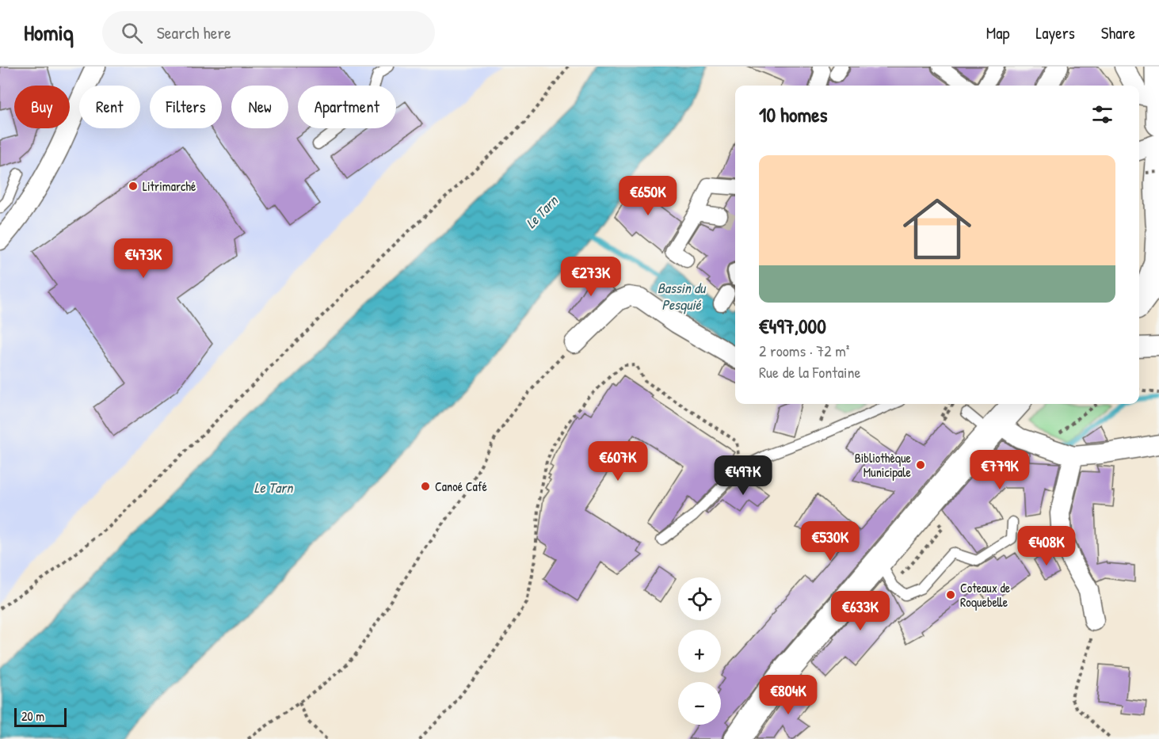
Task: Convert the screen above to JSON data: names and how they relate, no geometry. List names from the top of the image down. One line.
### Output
{"water":["Le Tarn","Bassin du Pesquié"],"places":["Litrimarché","Bibliothèque Municipale","Canoé Café","Coteaux de Roquebelle"],"scale_bar":"20 m","page":{"header":"Homiq","search":"Search here","nav":["Map","Layers","Share"],"chip":["Buy","Rent","Filters","New","Apartment"],"heading":"10 homes","list":[{"name":"€497,000","note":"2 rooms · 72 m² · Rue de la Fontaine"}],"price":["€650K","€473K","€273K","€607K","€779K","€497K","€530K","€408K","€633K","€804K"],"map_buttons":["+","−"],"scale":"20 m"}}
